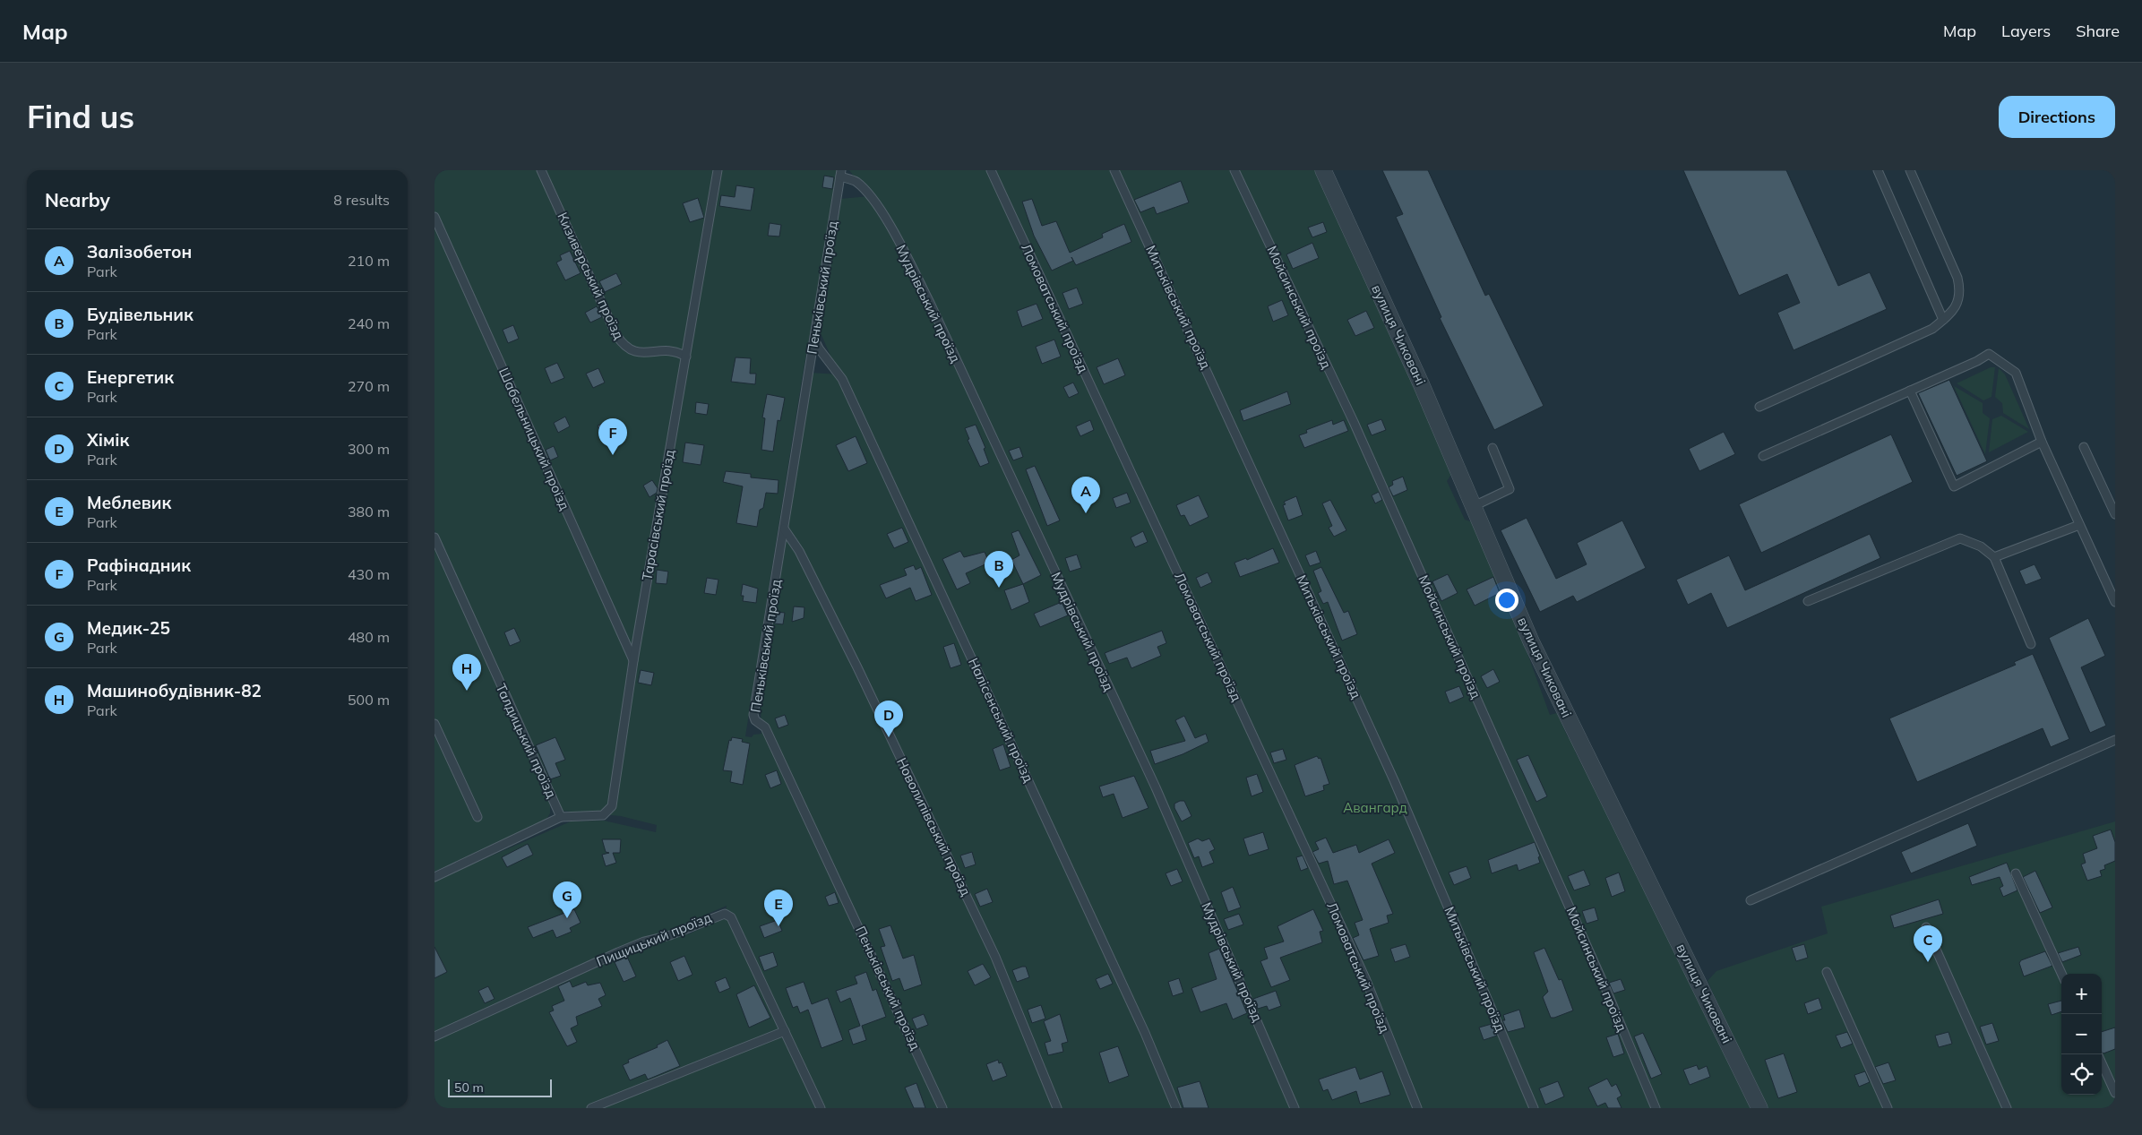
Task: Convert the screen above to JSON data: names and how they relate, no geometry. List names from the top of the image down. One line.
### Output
{"streets":{"street":["вулиця Чиковані"],"lane":["Кизиверський проїзд","Пеньківський проїзд","Мудрівський проїзд","Митьківський проїзд","Мойсинський проїзд","Ломоватський проїзд","Шабельницький проїзд","Тарасівський проїзд","Налісенський проїзд","Талдицький проїзд","Новолипівський проїзд","Пищицький проїзд"]},"crossings":[["Кизиверський проїзд","Тарасівський проїзд"],["Пеньківський проїзд","Мудрівський проїзд"],["Пеньківський проїзд","Налісенський проїзд"],["Пеньківський проїзд","Новолипівський проїзд"],["Шабельницький проїзд","Тарасівський проїзд"],["Тарасівський проїзд","Талдицький проїзд"]],"parks":["Авангард"],"scale_bar":"50 m","page":{"header":"Map","nav":["Map","Layers","Share"],"buttons":"Directions","title":"Find us","heading":["Nearby","8 results"],"list":[{"mark":"A","name":"Залізобетон","note":"Park","value":"210 m"},{"mark":"B","name":"Будівельник","note":"Park","value":"240 m"},{"mark":"C","name":"Енергетик","note":"Park","value":"270 m"},{"mark":"D","name":"Хімік","note":"Park","value":"300 m"},{"mark":"E","name":"Меблевик","note":"Park","value":"380 m"},{"mark":"F","name":"Рафінадник","note":"Park","value":"430 m"},{"mark":"G","name":"Медик-25","note":"Park","value":"480 m"},{"mark":"H","name":"Машинобудівник-82","note":"Park","value":"500 m"}],"pins":["F","A","B","H","D","G","E","C"],"map_buttons":["+","−"],"scale":"50 m"}}
